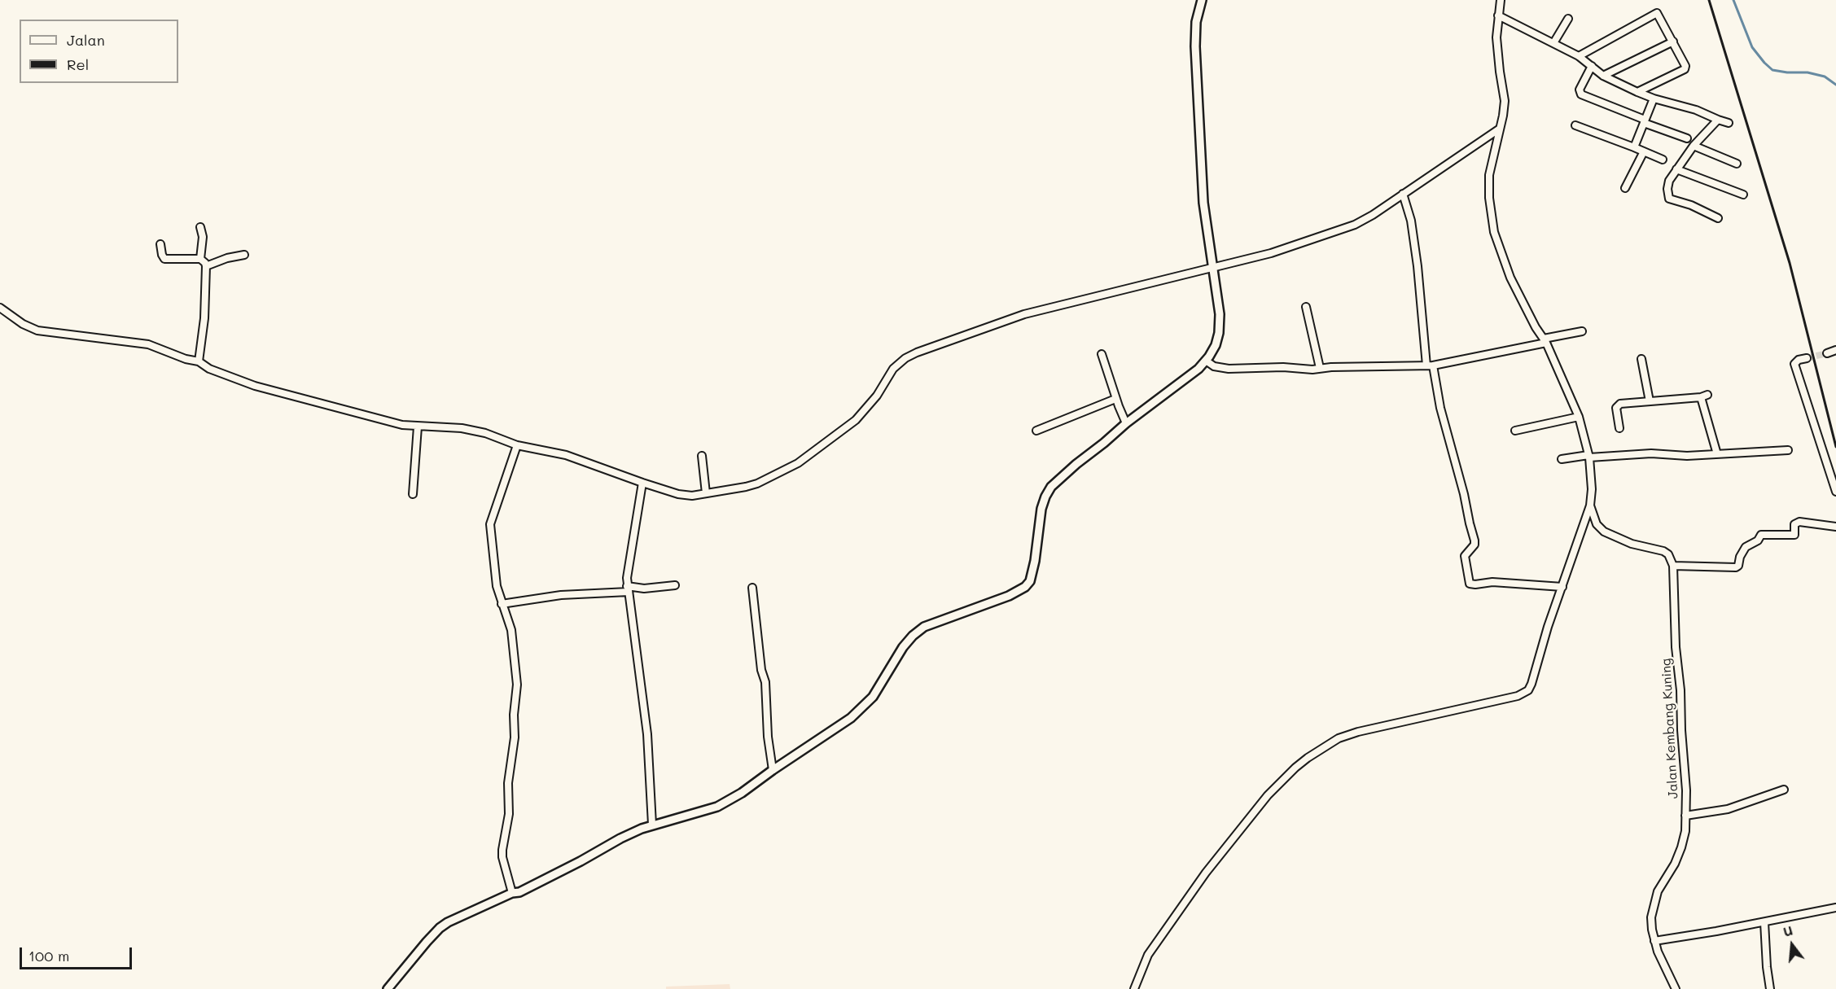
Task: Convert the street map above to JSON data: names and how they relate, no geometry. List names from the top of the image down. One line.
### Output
{"streets":{"street":["Jalan Kembang Kuning"]},"legend":["Jalan","Rel"],"scale_bar":"100 m","north":"top"}
